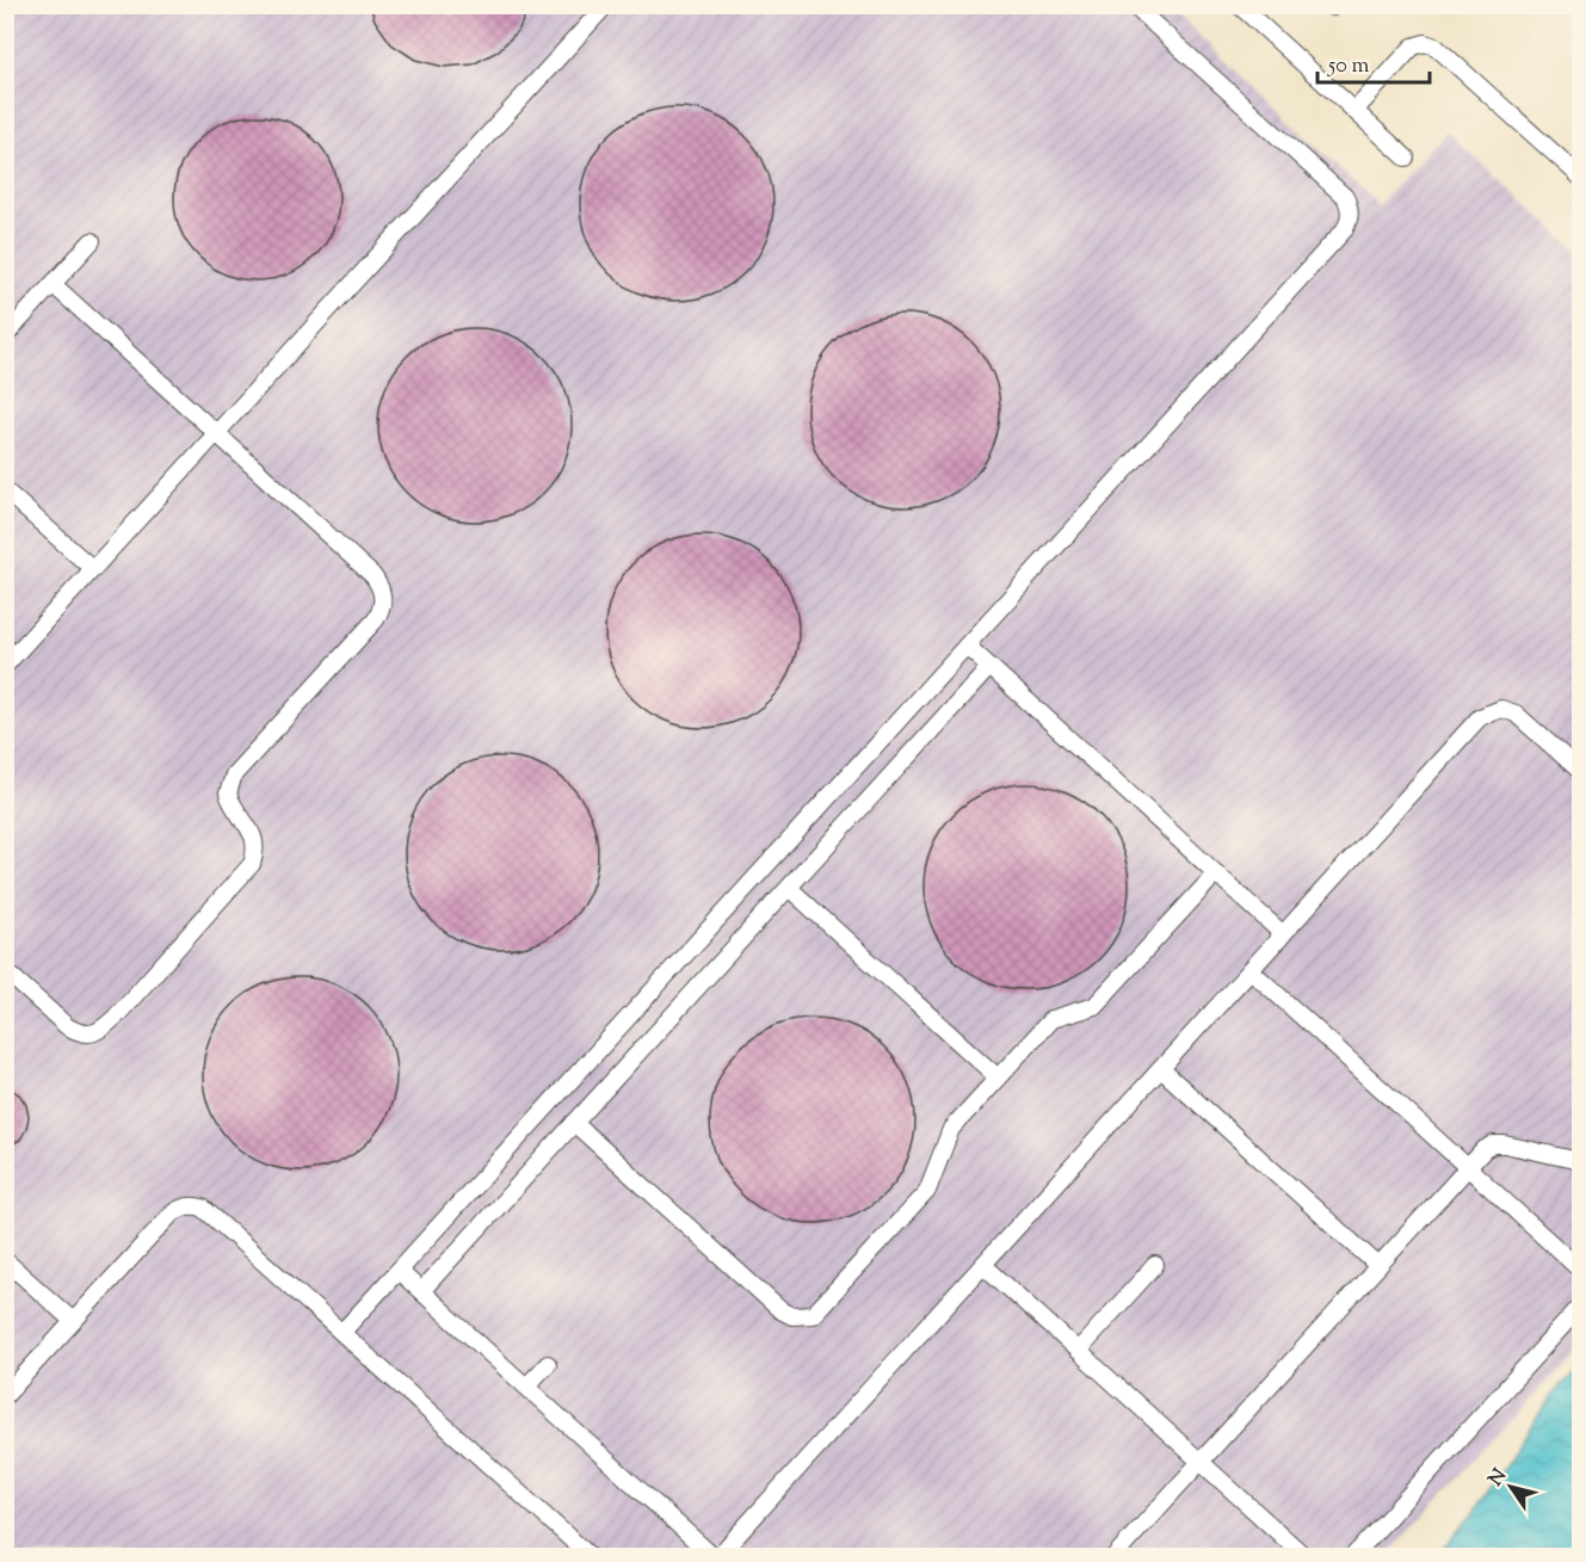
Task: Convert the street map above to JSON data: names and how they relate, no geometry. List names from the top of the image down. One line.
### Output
{"scale_bar":"50 m","north":"top left"}
